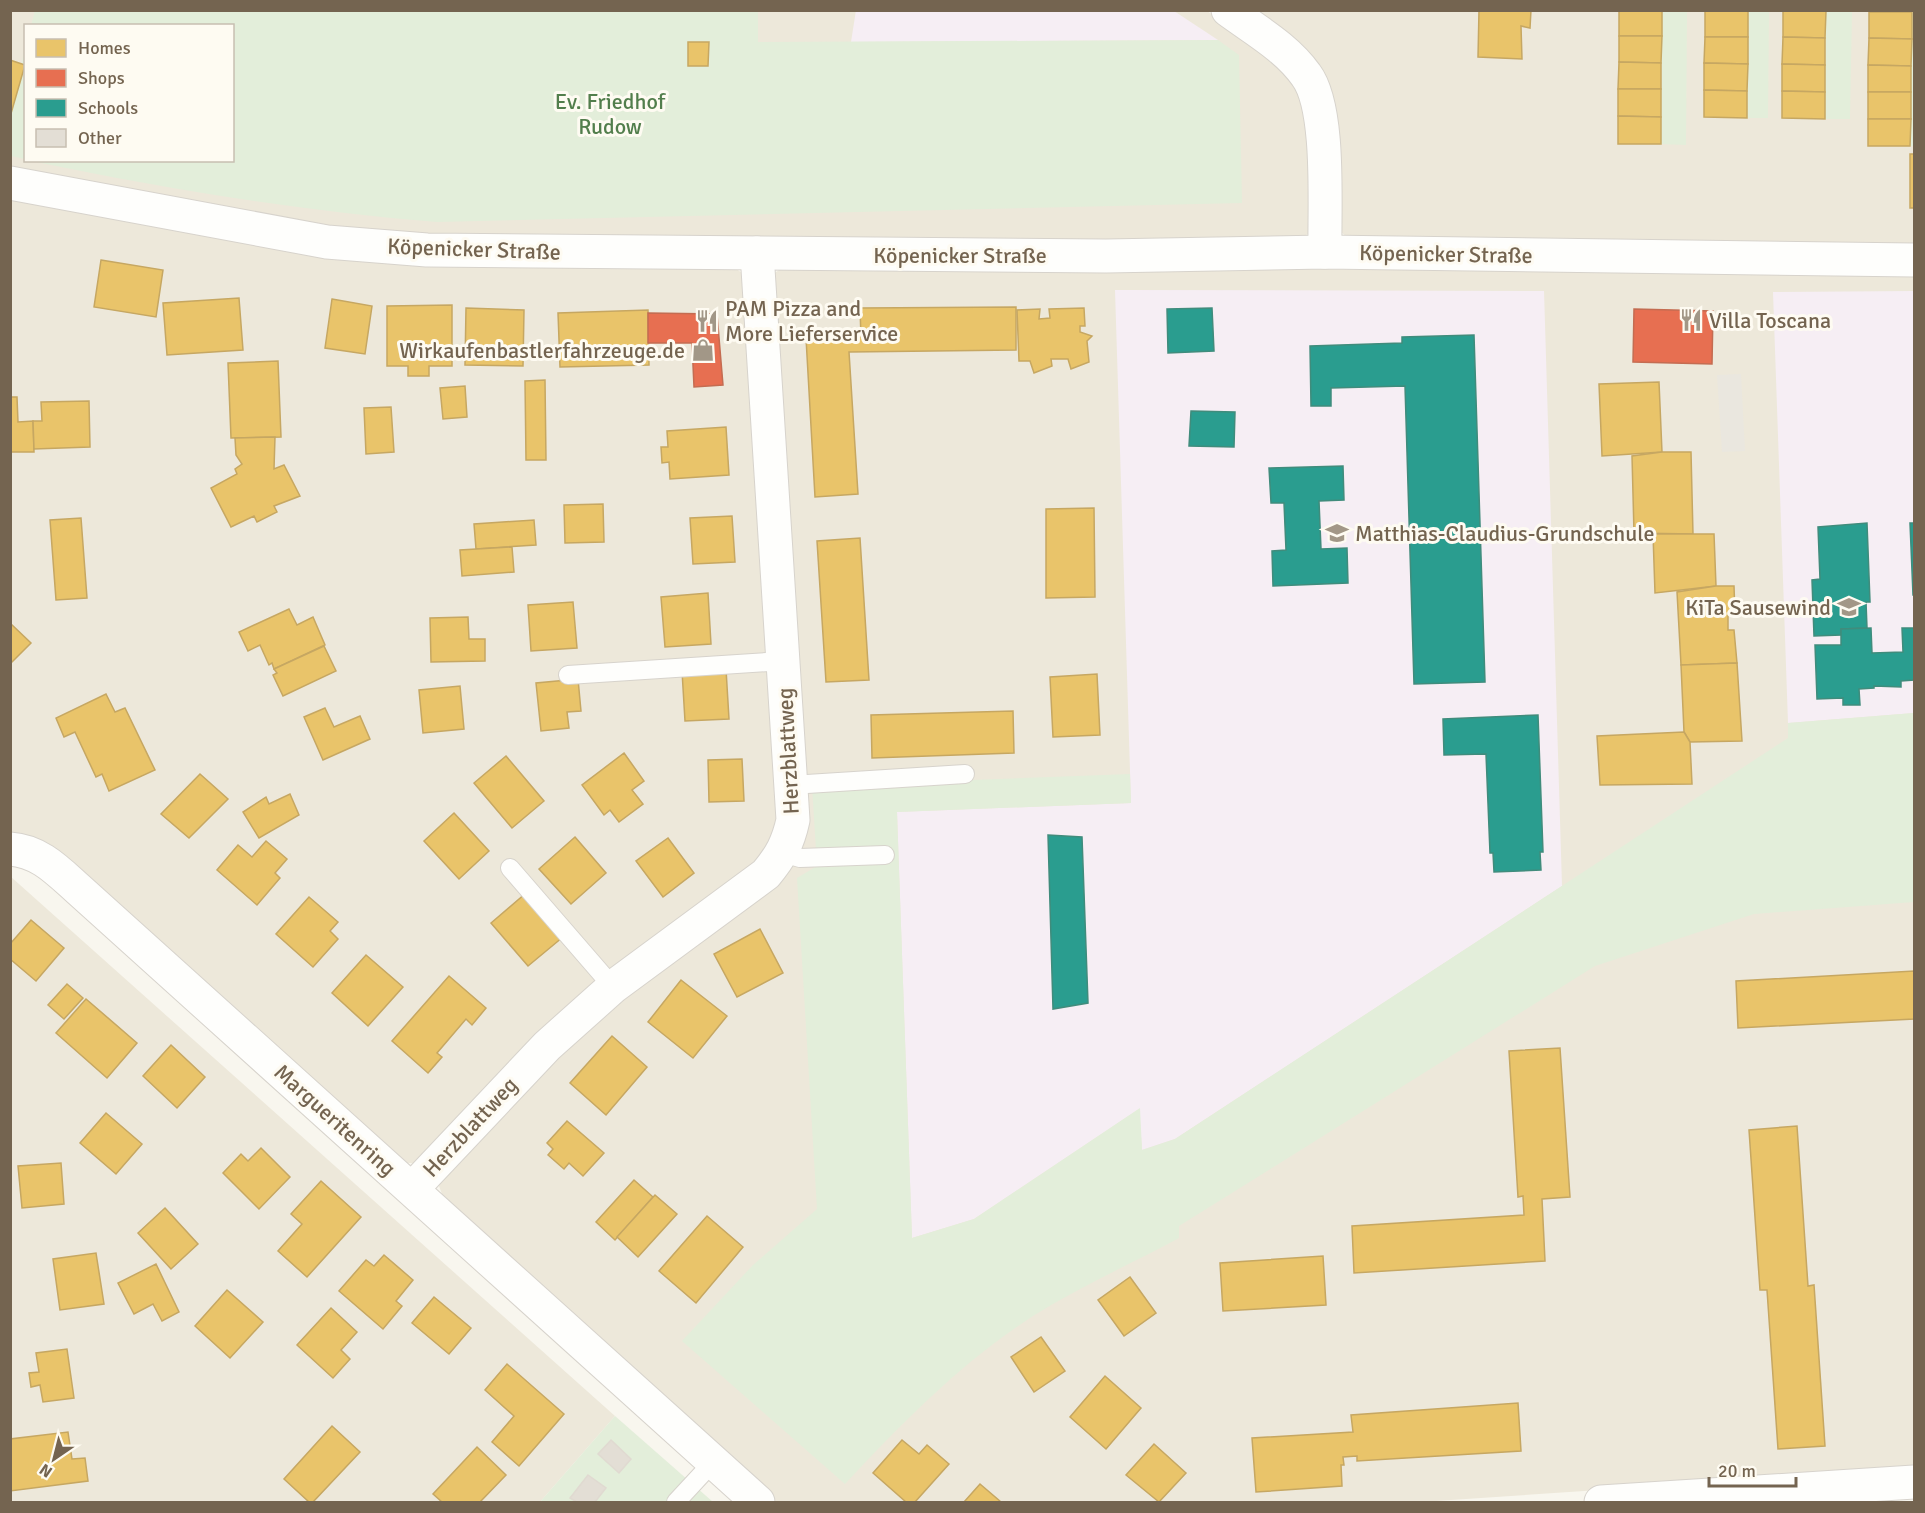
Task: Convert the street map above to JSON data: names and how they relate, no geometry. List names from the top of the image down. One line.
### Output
{"streets":{"street":["Köpenicker Straße","Herzblattweg","Margueritenring"]},"crossings":[["Köpenicker Straße","Herzblattweg"],["Herzblattweg","Margueritenring"]],"parks":["Ev. Friedhof Rudow"],"places":{"restaurant":["Villa Toscana","PAM Pizza and More Lieferservice"],"shop":["Wirkaufenbastlerfahrzeuge.de"],"school or university":["Matthias-Claudius-Grundschule","KiTa Sausewind"]},"legend":["Homes","Shops","Schools","Other"],"scale_bar":"20 m","north":"bottom left"}
